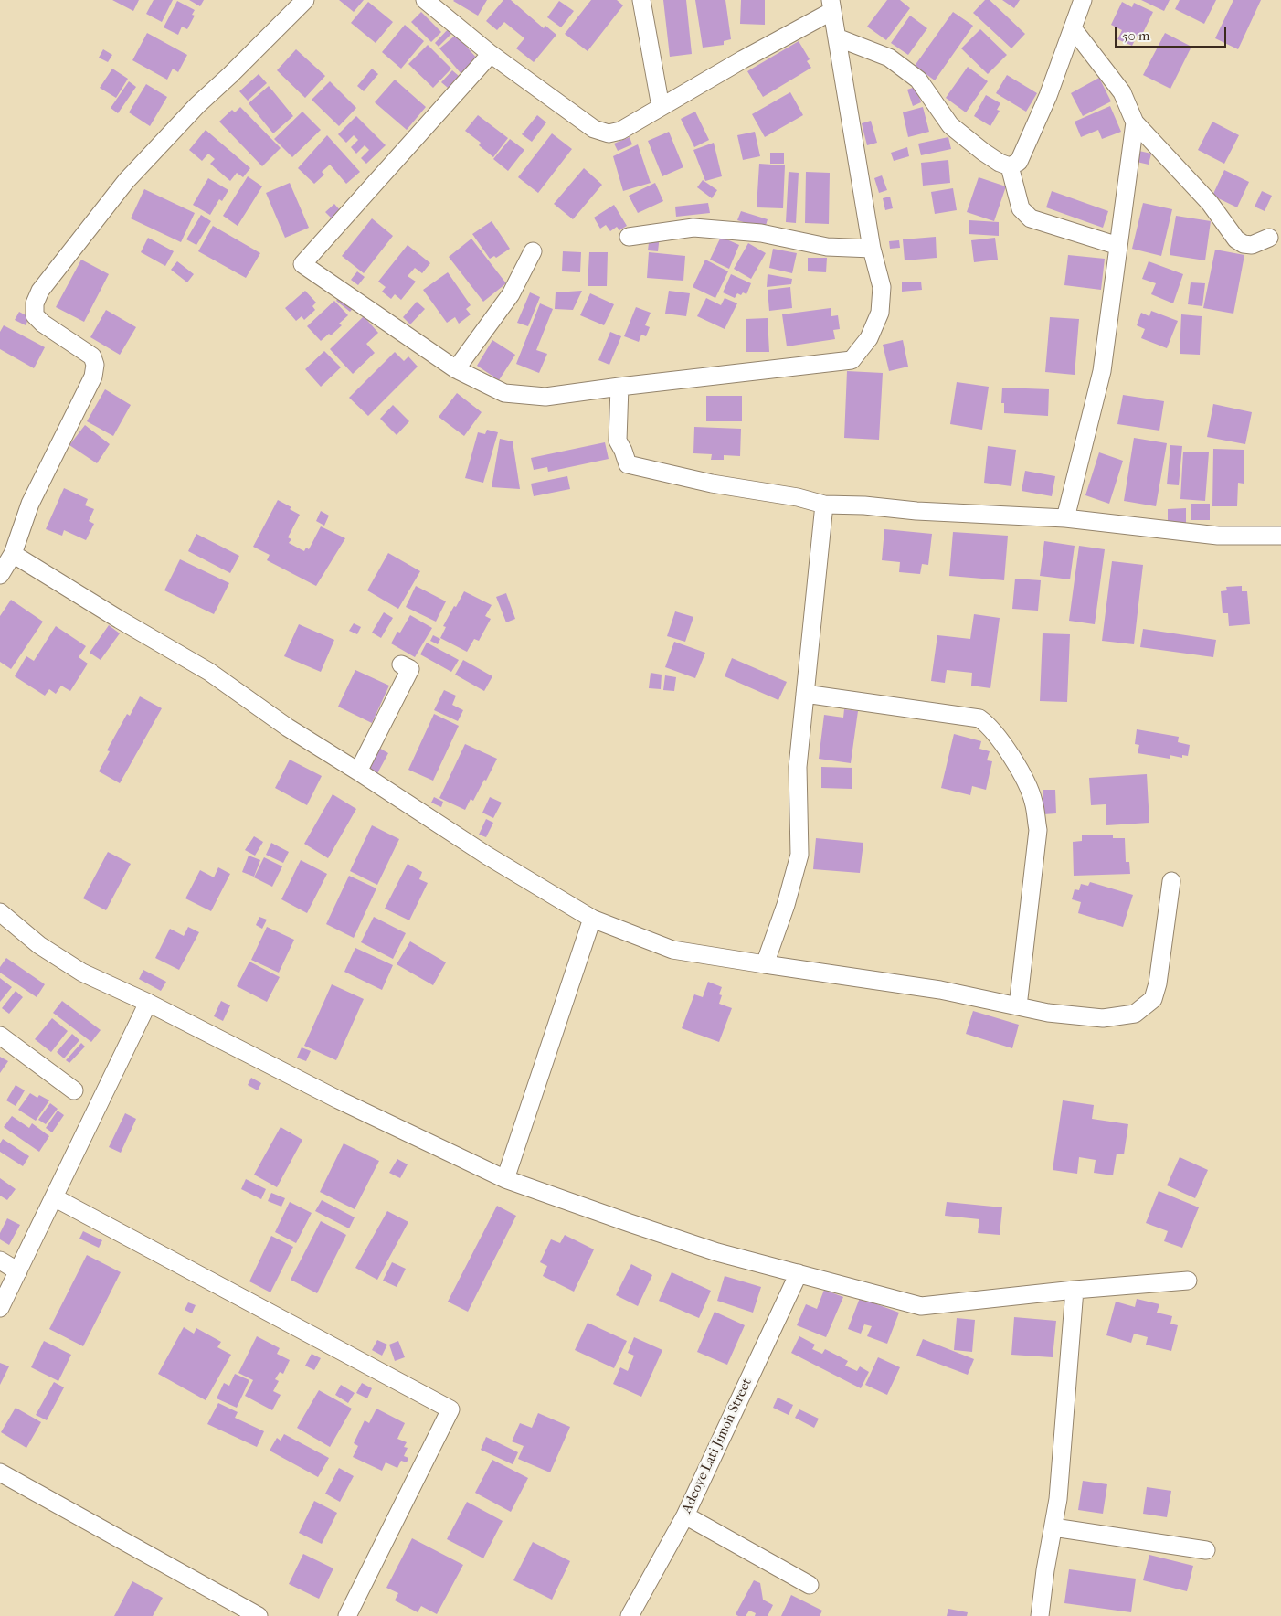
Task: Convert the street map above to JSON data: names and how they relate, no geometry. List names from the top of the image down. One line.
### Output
{"streets":{"street":["Adeoye Lati Jimoh Street"]},"scale_bar":"50 m"}
